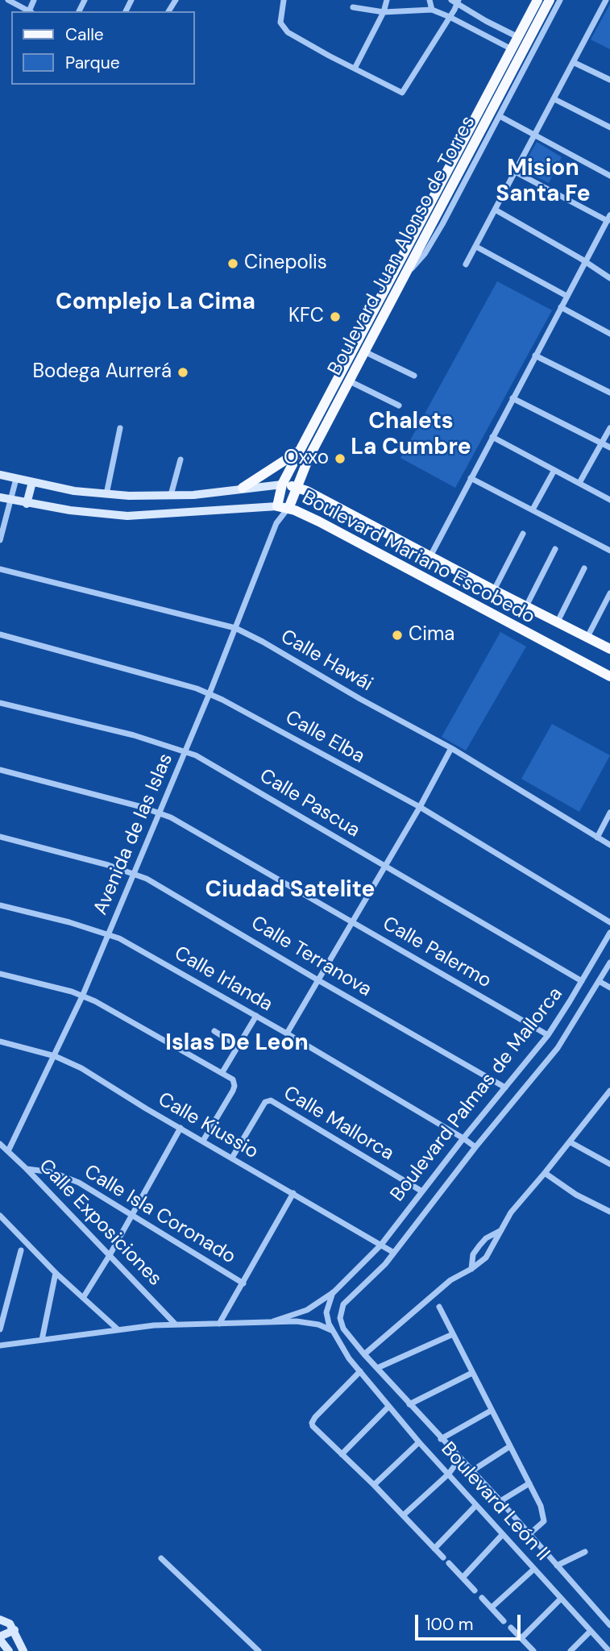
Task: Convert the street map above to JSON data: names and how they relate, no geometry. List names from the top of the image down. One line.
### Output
{"streets":{"main road":["Boulevard Juan Alonso de Torres","Boulevard Mariano Escobedo"],"street":["Calle Hawái","Calle Elba","Calle Pascua","Avenida de las Islas","Calle Palermo","Calle Terranova","Calle Irlanda","Boulevard Palmas de Mallorca","Calle Mallorca","Calle Kiussio","Calle Isla Coronado","Calle Exposiciones","Boulevard León II"]},"crossings":[["Boulevard Juan Alonso de Torres","Boulevard Mariano Escobedo"],["Boulevard Juan Alonso de Torres","Avenida de las Islas"],["Boulevard Mariano Escobedo","Avenida de las Islas"],["Calle Hawái","Avenida de las Islas"],["Calle Elba","Avenida de las Islas"],["Calle Pascua","Avenida de las Islas"],["Calle Pascua","Boulevard Palmas de Mallorca"],["Avenida de las Islas","Calle Palermo"],["Avenida de las Islas","Calle Terranova"],["Avenida de las Islas","Calle Irlanda"],["Avenida de las Islas","Calle Kiussio"],["Avenida de las Islas","Calle Exposiciones"],["Calle Palermo","Boulevard Palmas de Mallorca"],["Calle Terranova","Boulevard Palmas de Mallorca"],["Calle Irlanda","Boulevard Palmas de Mallorca"],["Boulevard Palmas de Mallorca","Calle Mallorca"],["Boulevard Palmas de Mallorca","Calle Kiussio"],["Calle Mallorca","Calle Kiussio"],["Calle Isla Coronado","Calle Exposiciones"]],"districts":["Mision Santa Fe","Complejo La Cima","Chalets La Cumbre","Ciudad Satelite","Islas De Leon"],"places":["Cinepolis","KFC","Bodega Aurrerá","Oxxo","Cima"],"legend":["Calle","Parque"],"scale_bar":"100 m"}
